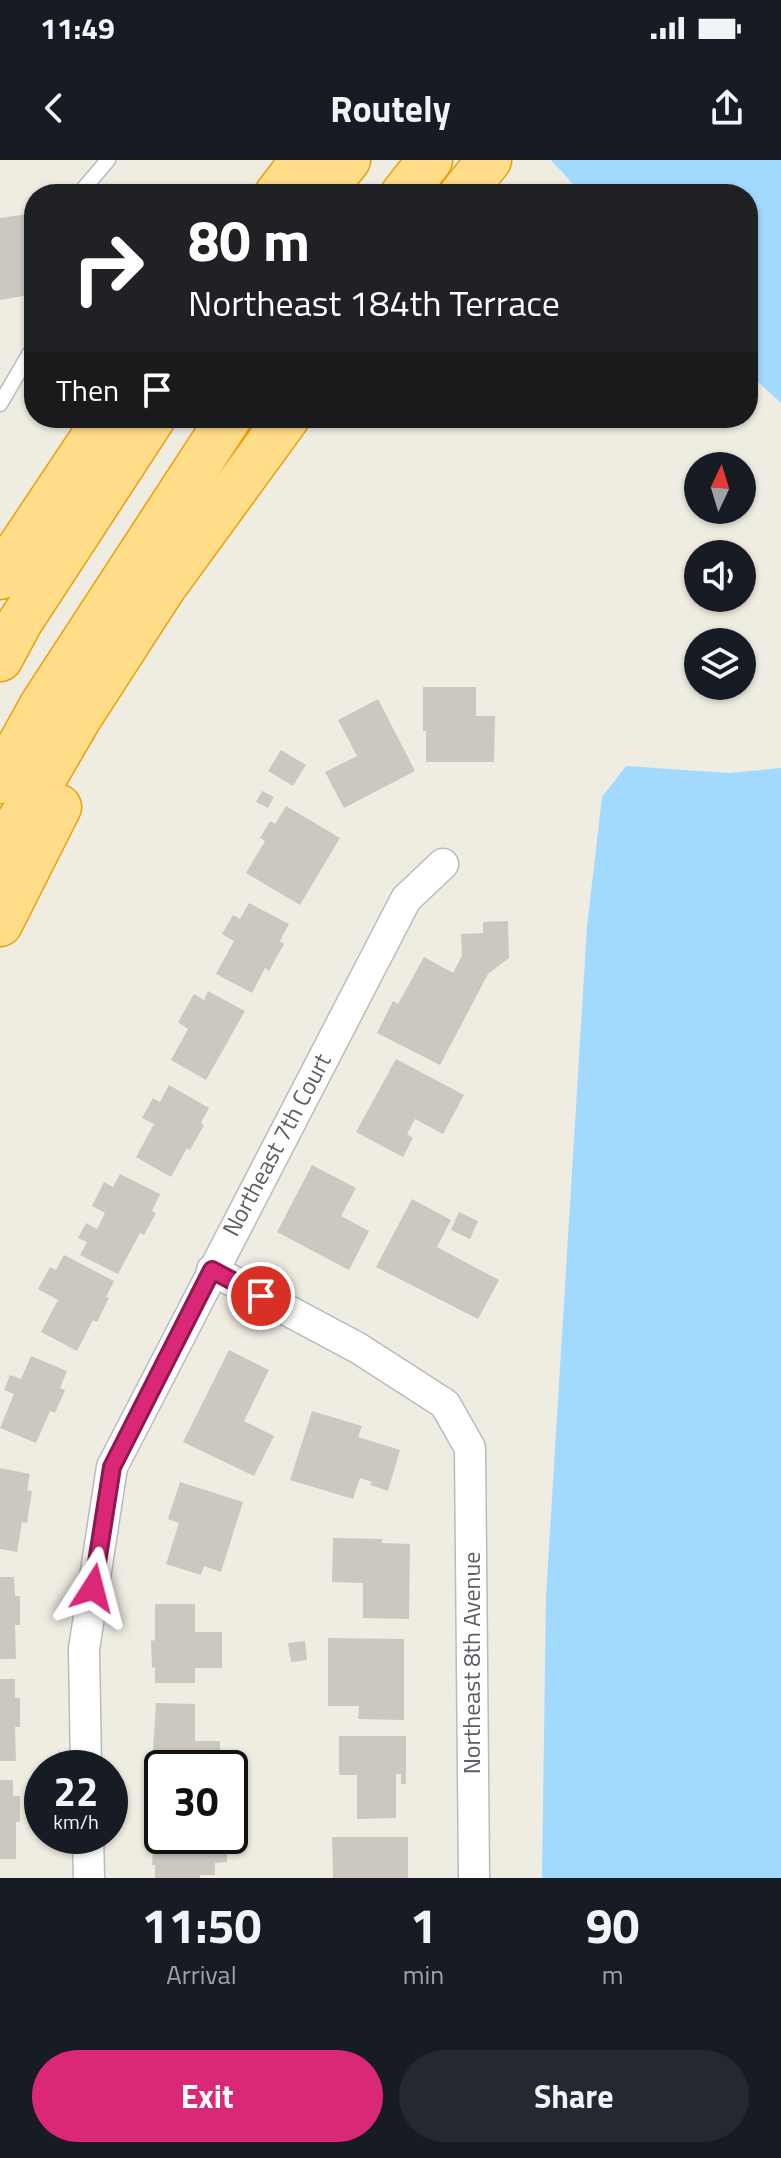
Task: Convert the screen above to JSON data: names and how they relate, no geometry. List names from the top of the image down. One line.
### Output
{"streets":{"street":["Northeast 7th Court","Northeast 8th Avenue"]},"crossings":[["Northeast 7th Court","Northeast 8th Avenue"]],"north":"top","page":{"status":"11:49","header":"Routely","turn":["80 m","Northeast 184th Terrace"],"then":"Then","speed":"22 km/h","limit":"30","eta":["11:50","Arrival","1","min","90","m"],"buttons":["Exit","Share"]}}
